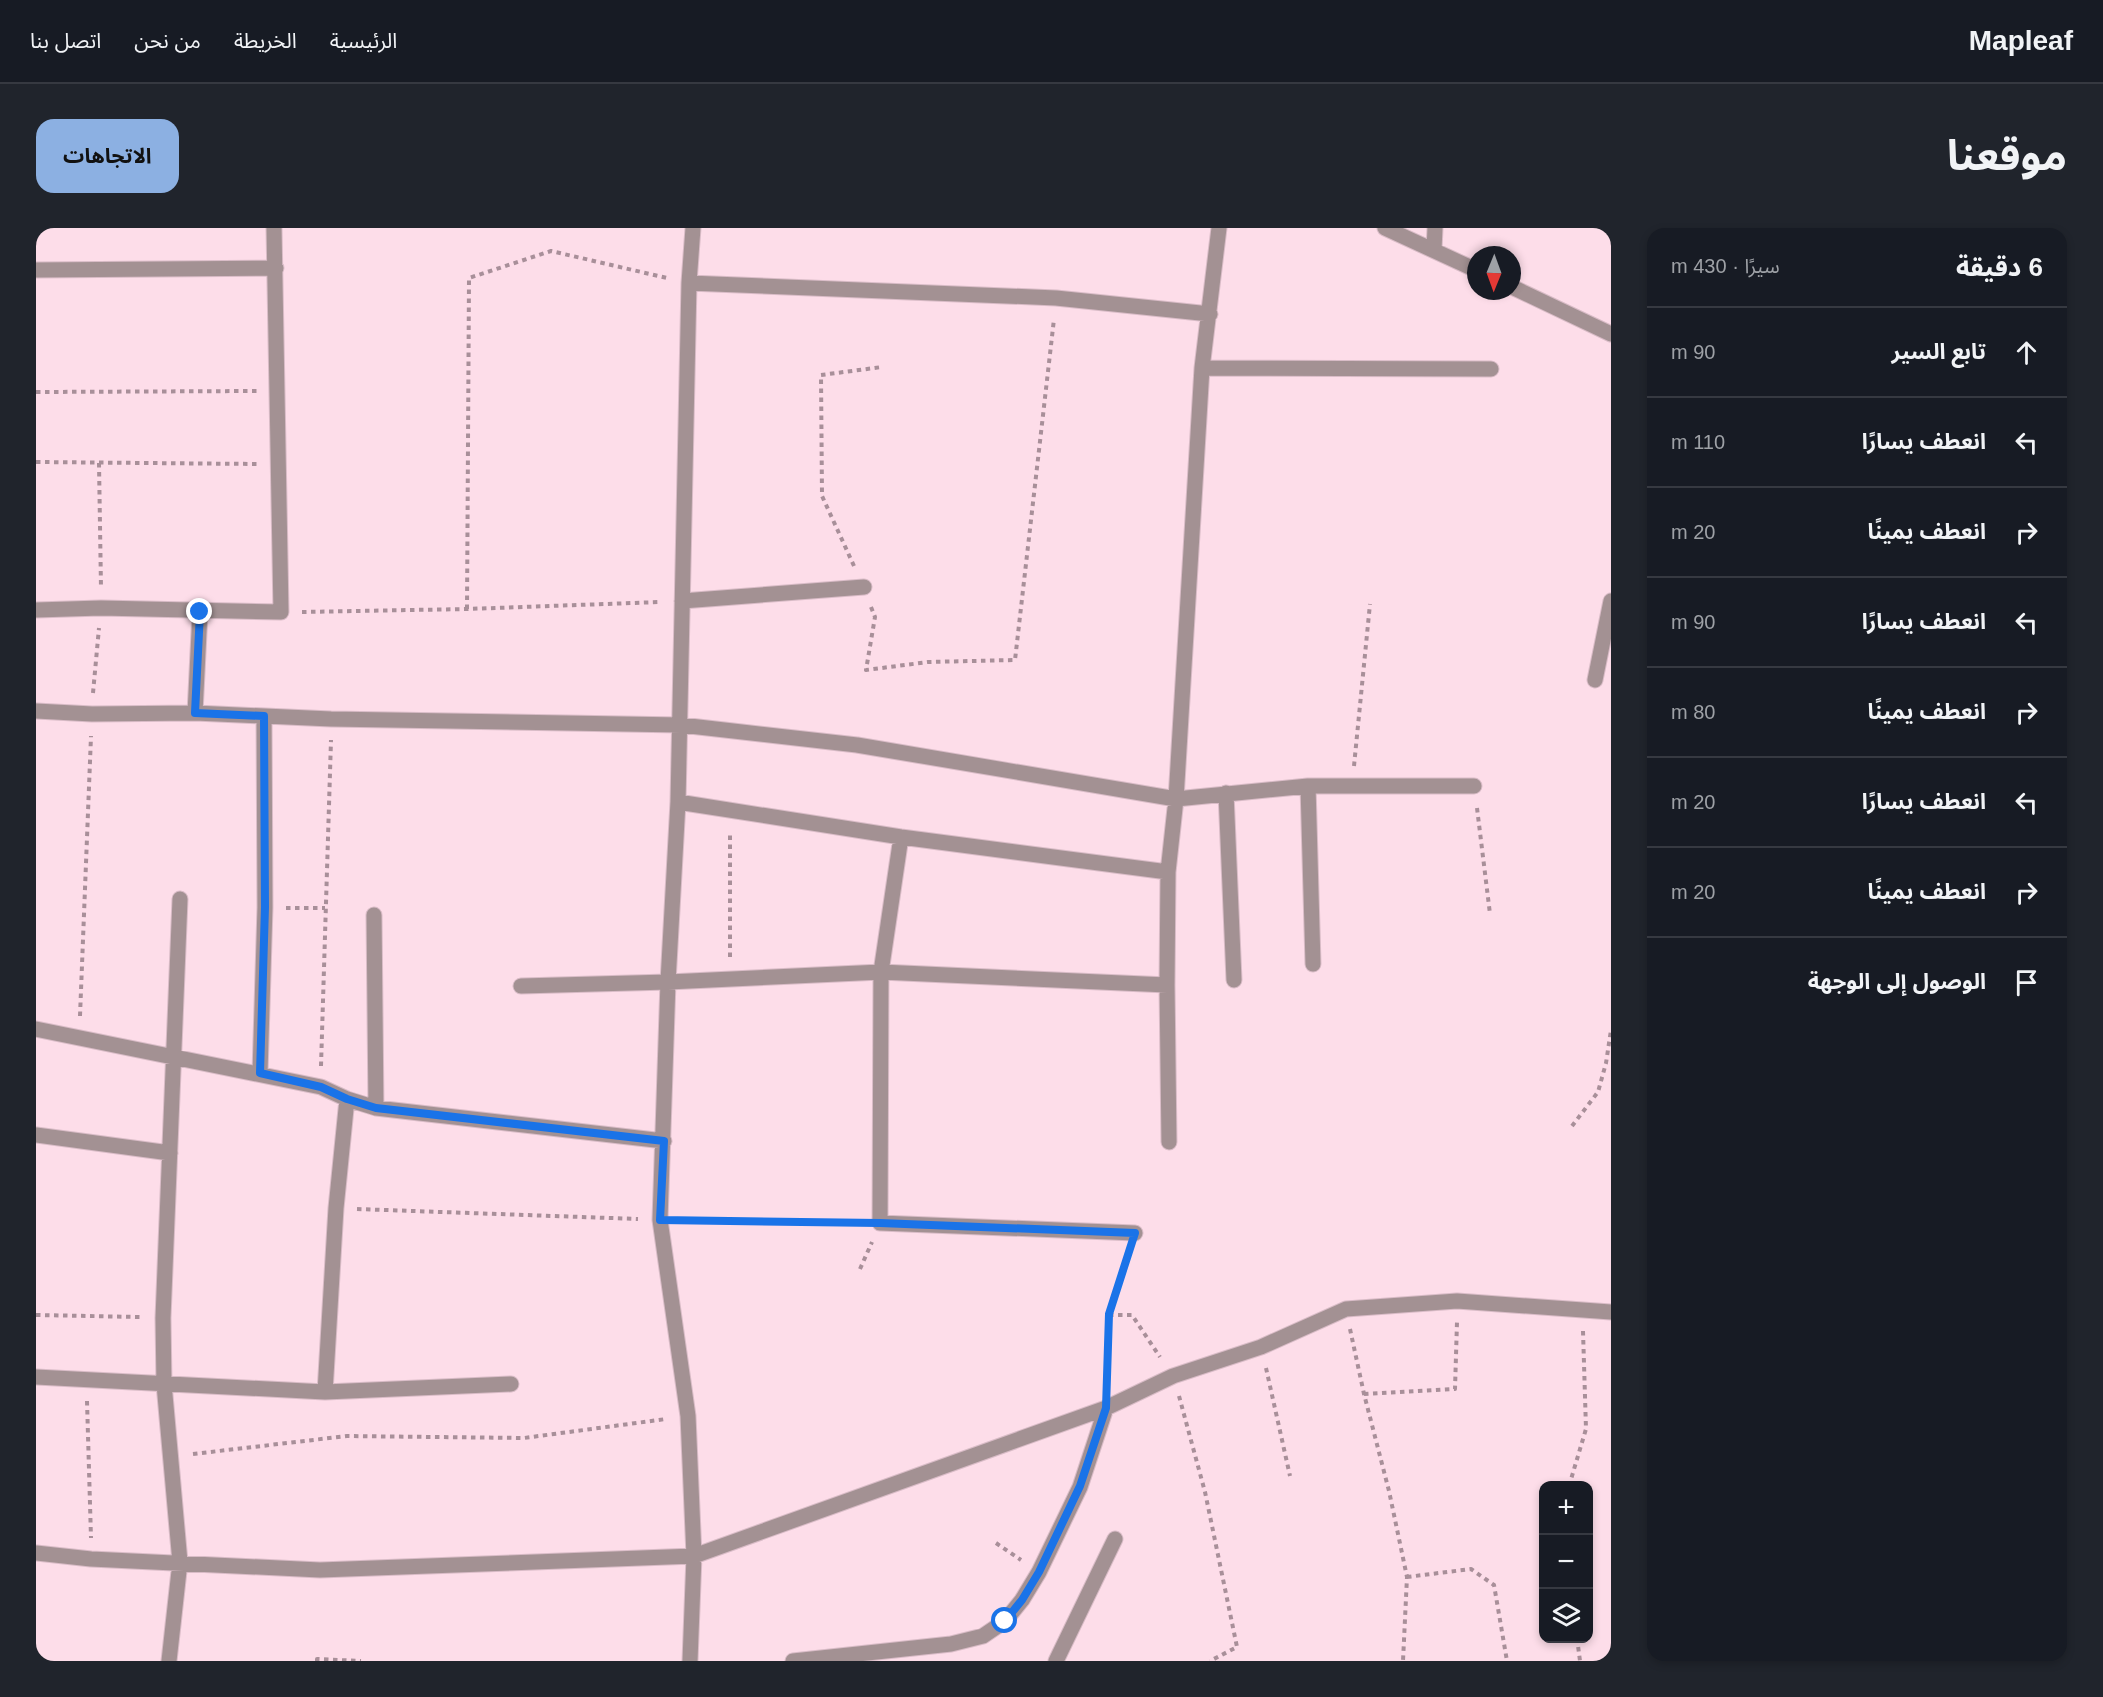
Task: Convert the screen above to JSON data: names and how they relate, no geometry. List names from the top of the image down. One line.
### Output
{"north":"bottom","page":{"header":"Mapleaf","nav":["الرئيسية","الخريطة","من نحن","اتصل بنا"],"title":"موقعنا","buttons":"الاتجاهات","heading":["6 دقيقة","سيرًا · 430 m"],"list":[["تابع السير","90 m"],["انعطف يسارًا","110 m"],["انعطف يمينًا","20 m"],["انعطف يسارًا","90 m"],["انعطف يمينًا","80 m"],["انعطف يسارًا","20 m"],["انعطف يمينًا","20 m"],"الوصول إلى الوجهة"],"map_buttons":["+","−"]}}
